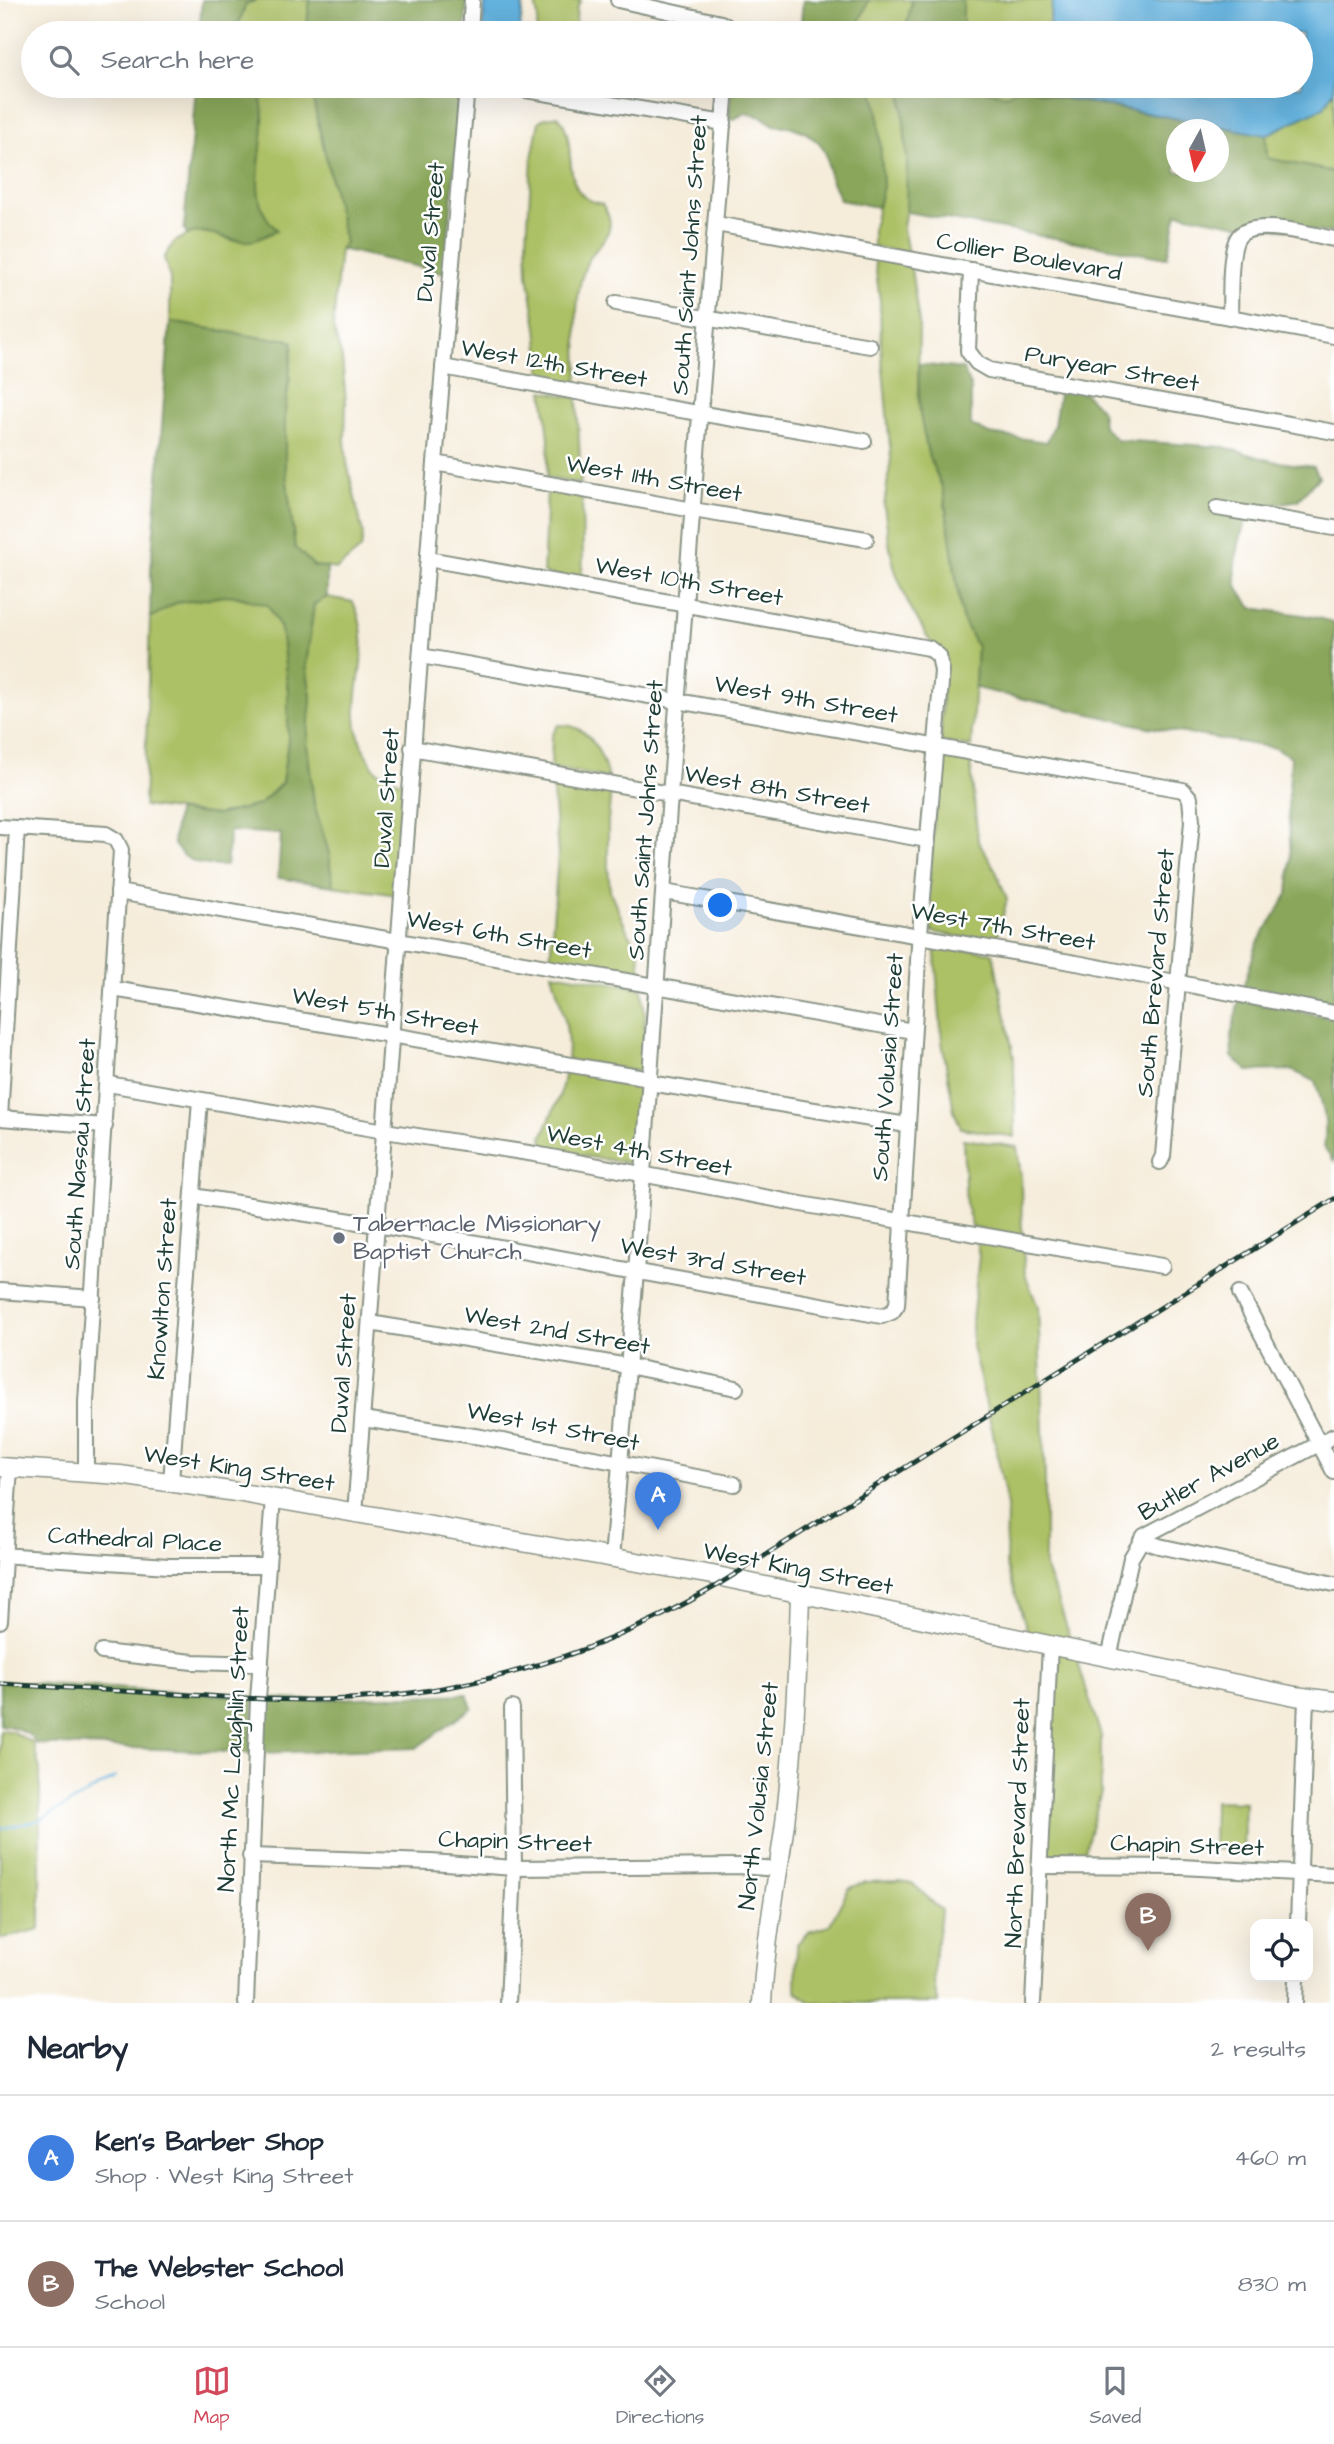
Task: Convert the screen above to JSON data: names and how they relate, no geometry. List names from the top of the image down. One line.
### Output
{"streets":{"main road":["West King Street","North Volusia Street"],"street":["Duval Street","South Saint Johns Street","Collier Boulevard","West 12th Street","Puryear Street","West 11th Street","West 10th Street","West 9th Street","West 8th Street","West 7th Street","West 6th Street","South Brevard Street","West 5th Street","South Volusia Street","West 4th Street","South Nassau Street","West 3rd Street","Knowlton Street","West 2nd Street","West 1st Street","Butler Avenue","Cathedral Place","North Mc Laughlin Street","North Brevard Street","Chapin Street"]},"crossings":[["Duval Street","West 12th Street"],["Duval Street","West 11th Street"],["Duval Street","West 10th Street"],["Duval Street","West 9th Street"],["Duval Street","West 8th Street"],["Duval Street","West 6th Street"],["Duval Street","West 5th Street"],["Duval Street","West 4th Street"],["Duval Street","West 3rd Street"],["Duval Street","West 2nd Street"],["Duval Street","West 1st Street"],["Duval Street","West King Street"],["South Saint Johns Street","Collier Boulevard"],["South Saint Johns Street","West 12th Street"],["South Saint Johns Street","West 11th Street"],["South Saint Johns Street","West 10th Street"],["South Saint Johns Street","West 9th Street"],["South Saint Johns Street","West 8th Street"],["South Saint Johns Street","West 7th Street"],["South Saint Johns Street","West 6th Street"],["South Saint Johns Street","West 5th Street"],["South Saint Johns Street","West 4th Street"],["South Saint Johns Street","West 3rd Street"],["South Saint Johns Street","West 2nd Street"],["South Saint Johns Street","West 1st Street"],["South Saint Johns Street","West King Street"],["Collier Boulevard","Puryear Street"],["West 10th Street","South Volusia Street"],["West 9th Street","South Brevard Street"],["West 9th Street","South Volusia Street"],["West 8th Street","South Volusia Street"],["West 7th Street","South Brevard Street"],["West 7th Street","South Volusia Street"],["West 6th Street","South Volusia Street"],["West 6th Street","South Nassau Street"],["West 5th Street","South Volusia Street"],["West 5th Street","South Nassau Street"],["South Volusia Street","West 4th Street"],["South Volusia Street","West 3rd Street"],["West 4th Street","South Nassau Street"],["West 4th Street","Knowlton Street"],["South Nassau Street","West King Street"],["West 3rd Street","Knowlton Street"],["Knowlton Street","West King Street"],["West King Street","Butler Avenue"],["West King Street","North Mc Laughlin Street"],["West King Street","North Volusia Street"],["West King Street","North Brevard Street"],["Cathedral Place","North Mc Laughlin Street"],["North Mc Laughlin Street","Chapin Street"],["North Volusia Street","Chapin Street"],["North Brevard Street","Chapin Street"]],"places":["Tabernacle Missionary Baptist Church"],"north":"bottom","page":{"search":"Search here","pins":["A","B"],"heading":["Nearby","2 results"],"list":[{"mark":"A","name":"Ken's Barber Shop","note":"Shop · West King Street","value":"460 m"},{"mark":"B","name":"The Webster School","note":"School","value":"830 m"}],"nav":["Map","Directions","Saved"]}}
